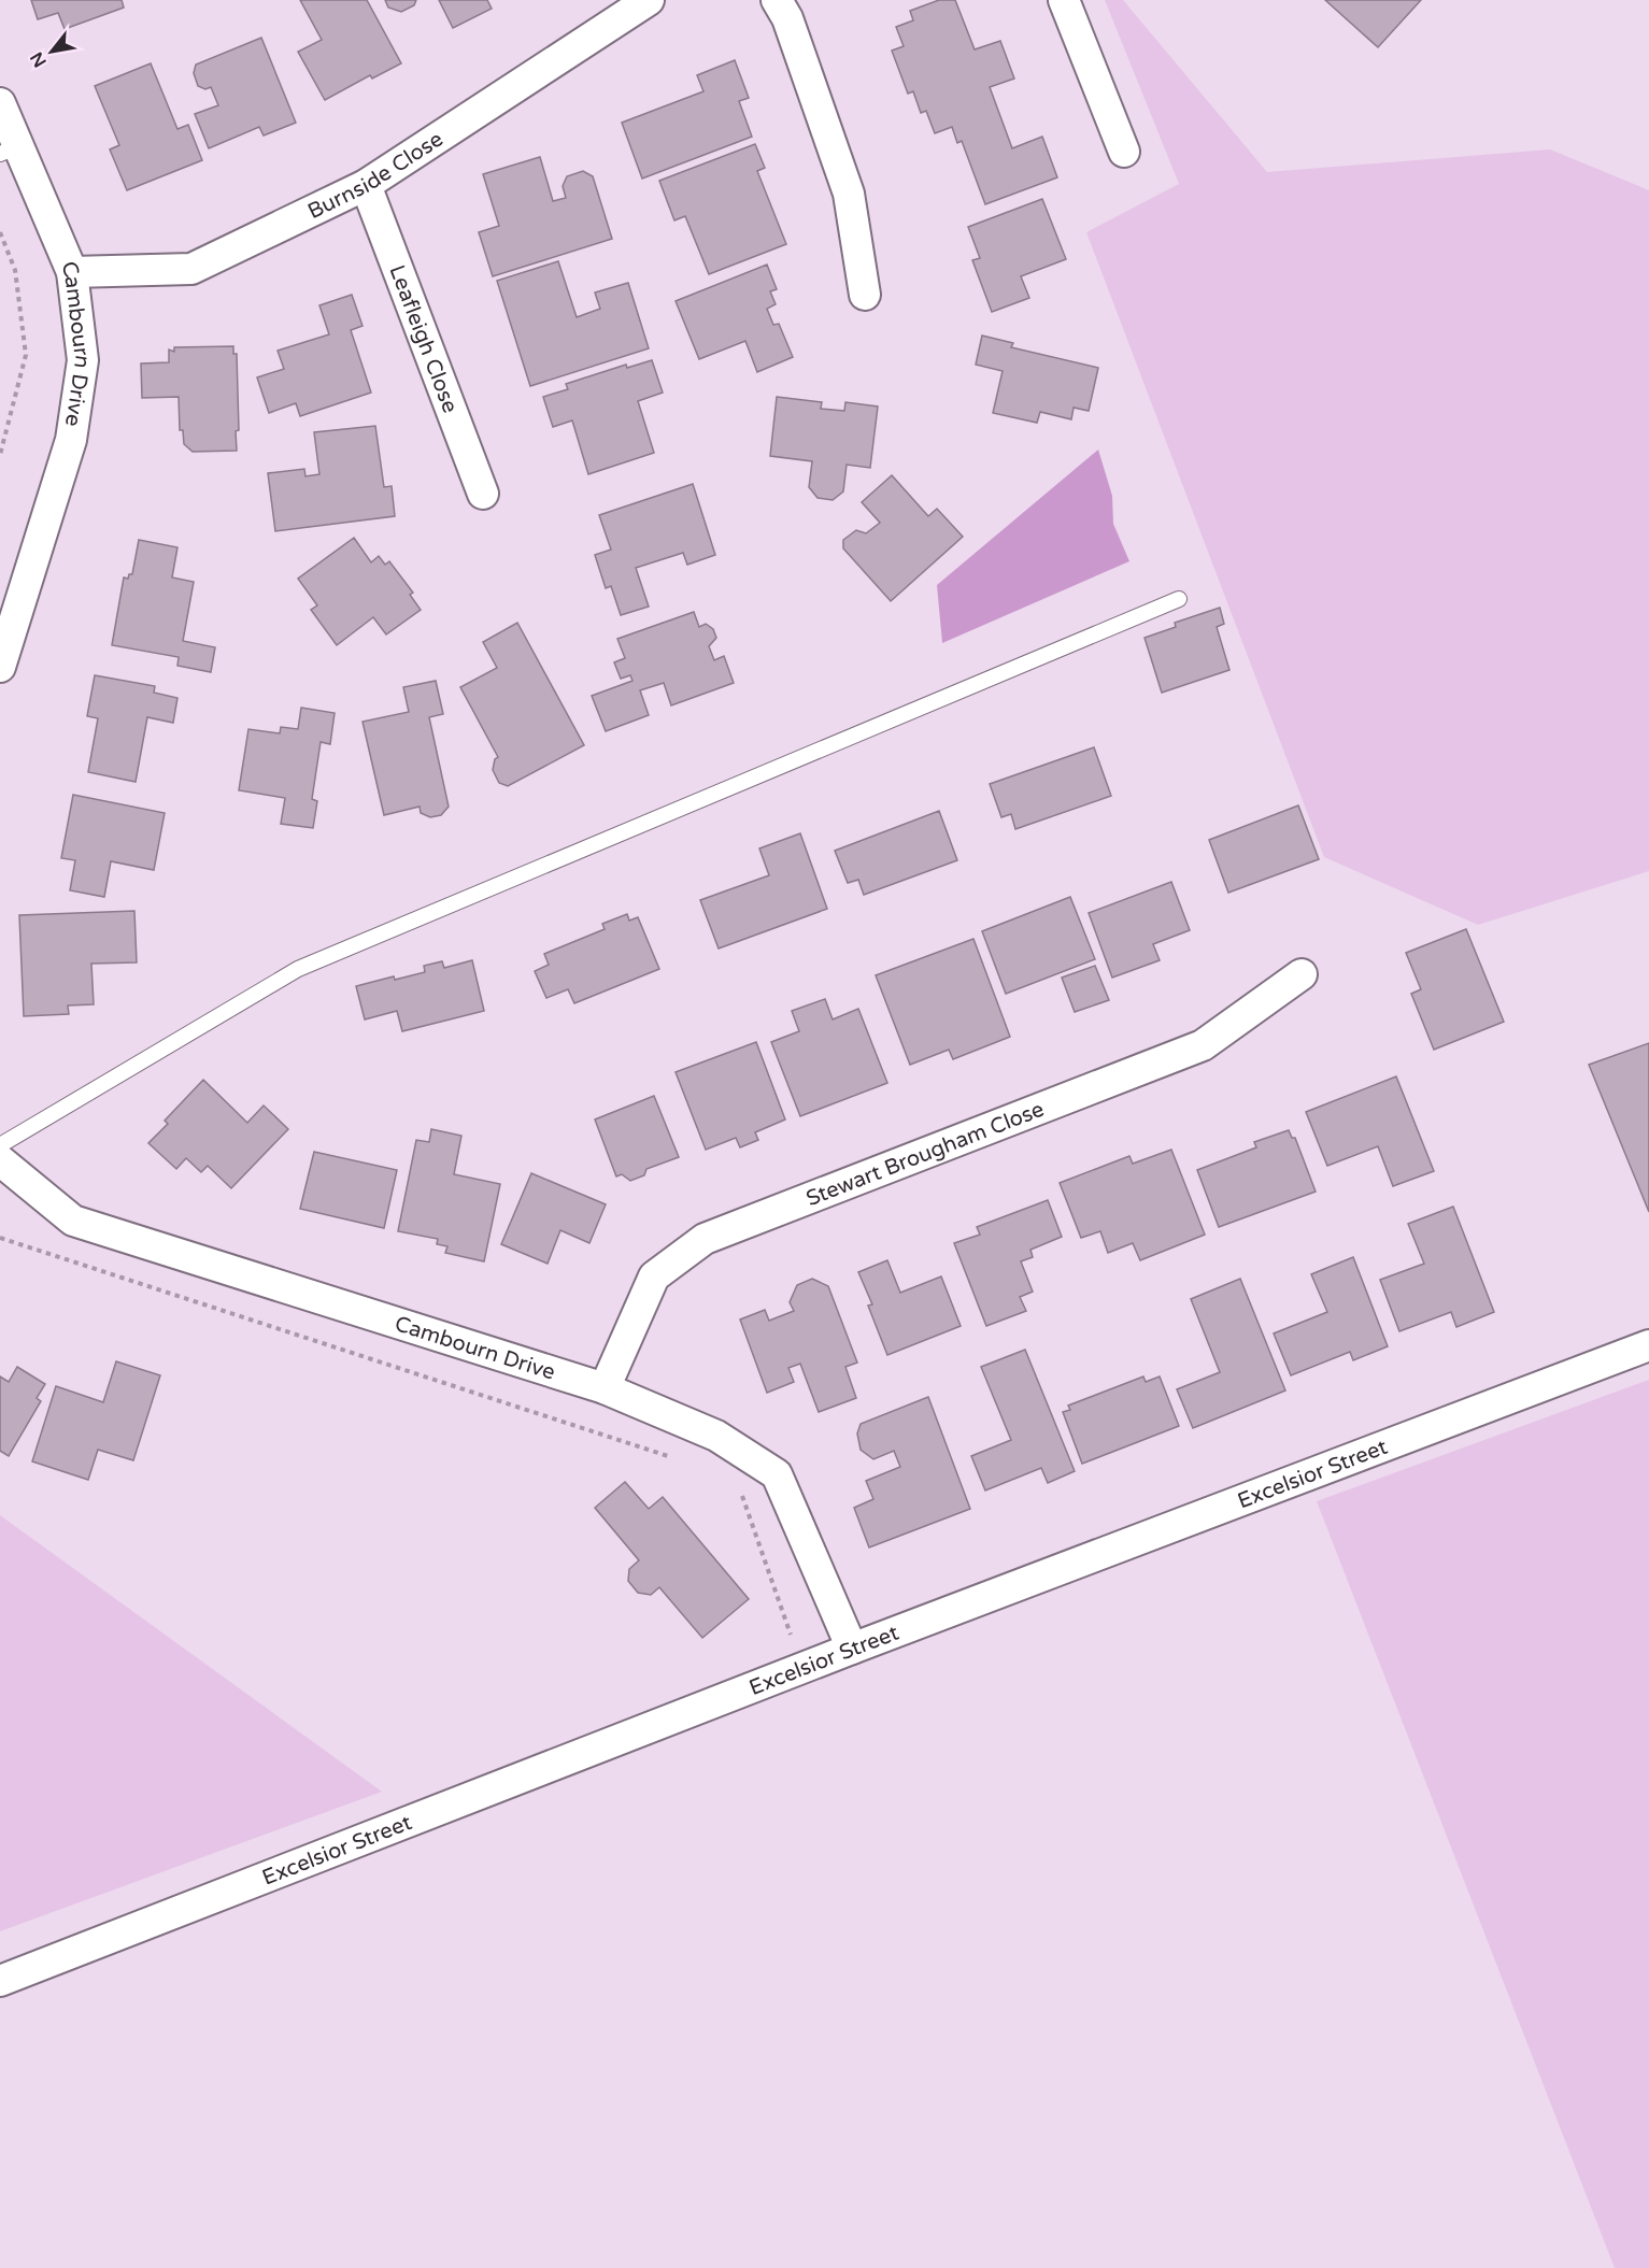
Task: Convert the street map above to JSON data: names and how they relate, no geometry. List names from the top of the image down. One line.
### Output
{"streets":{"street":["Burnside Close","Leafleigh Close","Cambourn Drive","Stewart Brougham Close","Excelsior Street"]},"crossings":[["Burnside Close","Leafleigh Close"],["Burnside Close","Cambourn Drive"],["Cambourn Drive","Stewart Brougham Close"],["Cambourn Drive","Excelsior Street"]],"north":"bottom left"}
